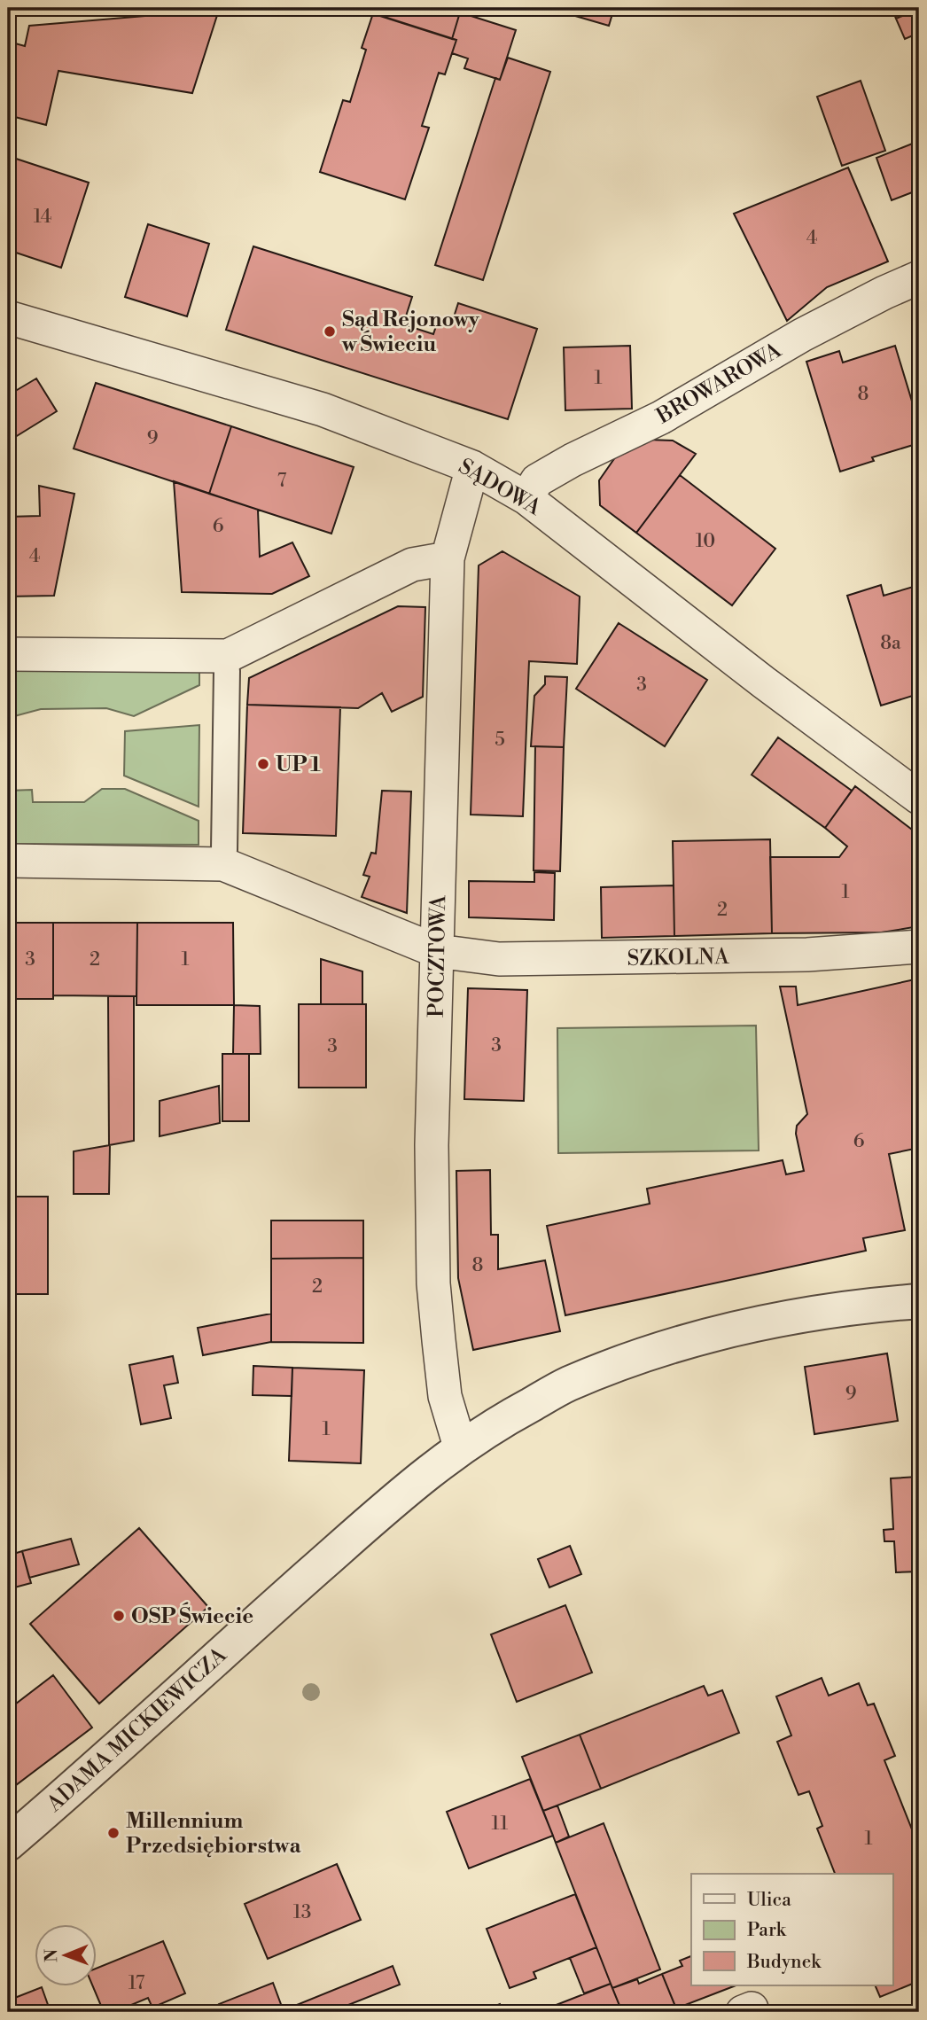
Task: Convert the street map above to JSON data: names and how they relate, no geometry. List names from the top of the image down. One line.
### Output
{"streets":{"street":["BROWAROWA","SĄDOWA","POCZTOWA","SZKOLNA","ADAMA MICKIEWICZA"]},"crossings":[["BROWAROWA","SĄDOWA"],["SĄDOWA","POCZTOWA"],["POCZTOWA","SZKOLNA"],["POCZTOWA","ADAMA MICKIEWICZA"]],"places":["Sąd Rejonowy w Świeciu","UP 1","OSP Świecie","Millennium Przedsiębiorstwa"],"house_numbers":["14","4","1","8","9","7","6","10","4","8a","3","5","1","2","3","2","1","3","3","6","8","2","9","1","11","1","13","17"],"legend":["Ulica","Park","Budynek"],"north":"left"}
